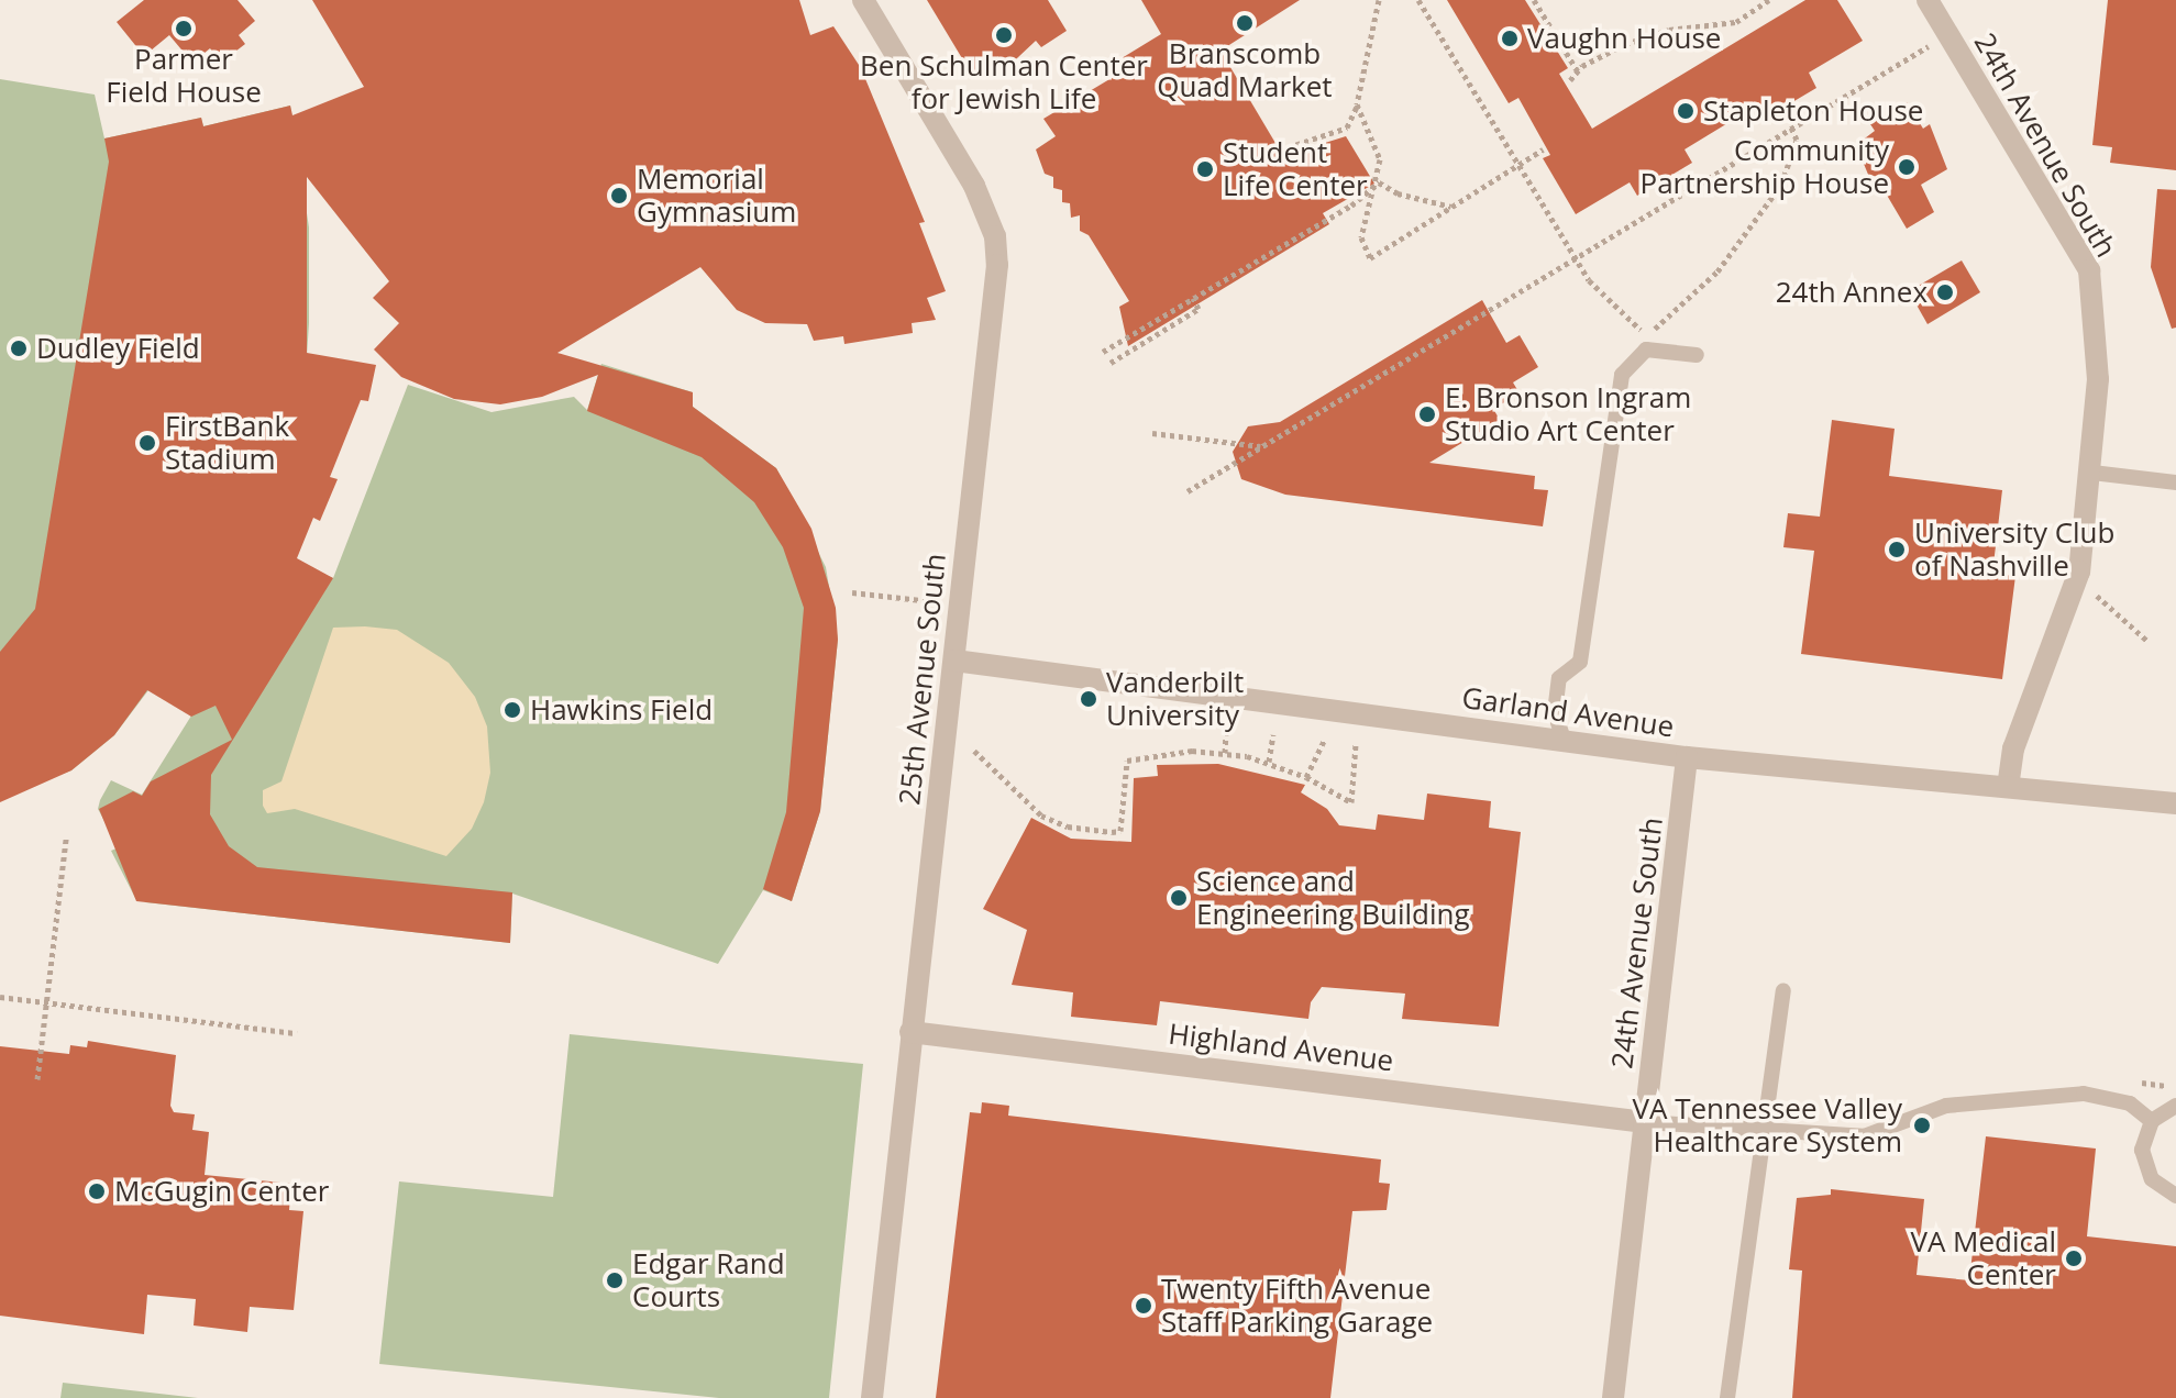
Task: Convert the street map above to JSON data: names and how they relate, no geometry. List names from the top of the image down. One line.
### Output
{"streets":{"street":["24th Avenue South","25th Avenue South","Garland Avenue","Highland Avenue"]},"crossings":[["24th Avenue South","Garland Avenue"],["24th Avenue South","Highland Avenue"],["25th Avenue South","Garland Avenue"],["25th Avenue South","Highland Avenue"]],"places":["Branscomb Quad Market","Parmer Field House","Ben Schulman Center for Jewish Life","Vaughn House","Stapleton House","Community Partnership House","Student Life Center","Memorial Gymnasium","24th Annex","Dudley Field","E. Bronson Ingram Studio Art Center","FirstBank Stadium","University Club of Nashville","Vanderbilt University","Hawkins Field","Science and Engineering Building","VA Tennessee Valley Healthcare System","McGugin Center","VA Medical Center","Edgar Rand Courts","Twenty Fifth Avenue Staff Parking Garage"]}
